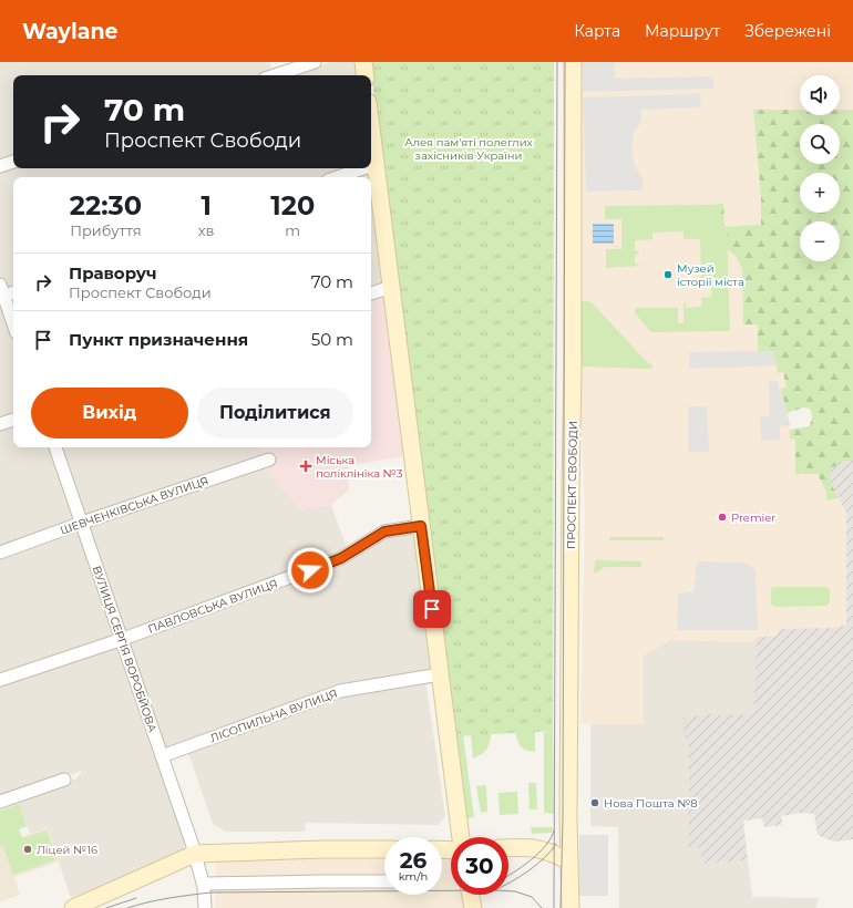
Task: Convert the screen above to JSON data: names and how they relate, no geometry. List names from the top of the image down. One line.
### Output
{"streets":{"main road":["ПРОСПЕКТ СВОБОДИ"],"street":["ШЕВЧЕНКІВСЬКА ВУЛИЦЯ","ПАВЛОВСЬКА ВУЛИЦЯ","ВУЛИЦЯ СЕРГІЯ ВОРОБЙОВА","ЛІСОПИЛЬНА ВУЛИЦЯ"]},"crossings":[["ШЕВЧЕНКІВСЬКА ВУЛИЦЯ","ВУЛИЦЯ СЕРГІЯ ВОРОБЙОВА"],["ПАВЛОВСЬКА ВУЛИЦЯ","ВУЛИЦЯ СЕРГІЯ ВОРОБЙОВА"],["ВУЛИЦЯ СЕРГІЯ ВОРОБЙОВА","ЛІСОПИЛЬНА ВУЛИЦЯ"]],"parks":["Алея пам'яті полеглих захісників України"],"places":{"other":["Музей історії міста","Premier","Нова Пошта №8","Ліцей №16"],"health":["Міська поліклініка №3"]},"page":{"header":"Waylane","nav":["Карта","Маршрут","Збережені"],"map_buttons":["+","−"],"turn":["70 m","Проспект Свободи"],"eta":["22:30","Прибуття","1","хв","120","m"],"list":[{"name":"Праворуч","note":"Проспект Свободи","value":"70 m"},{"name":"Пункт призначення","value":"50 m"}],"buttons":["Вихід","Поділитися"],"speed":"26 km/h","limit":"30"}}
